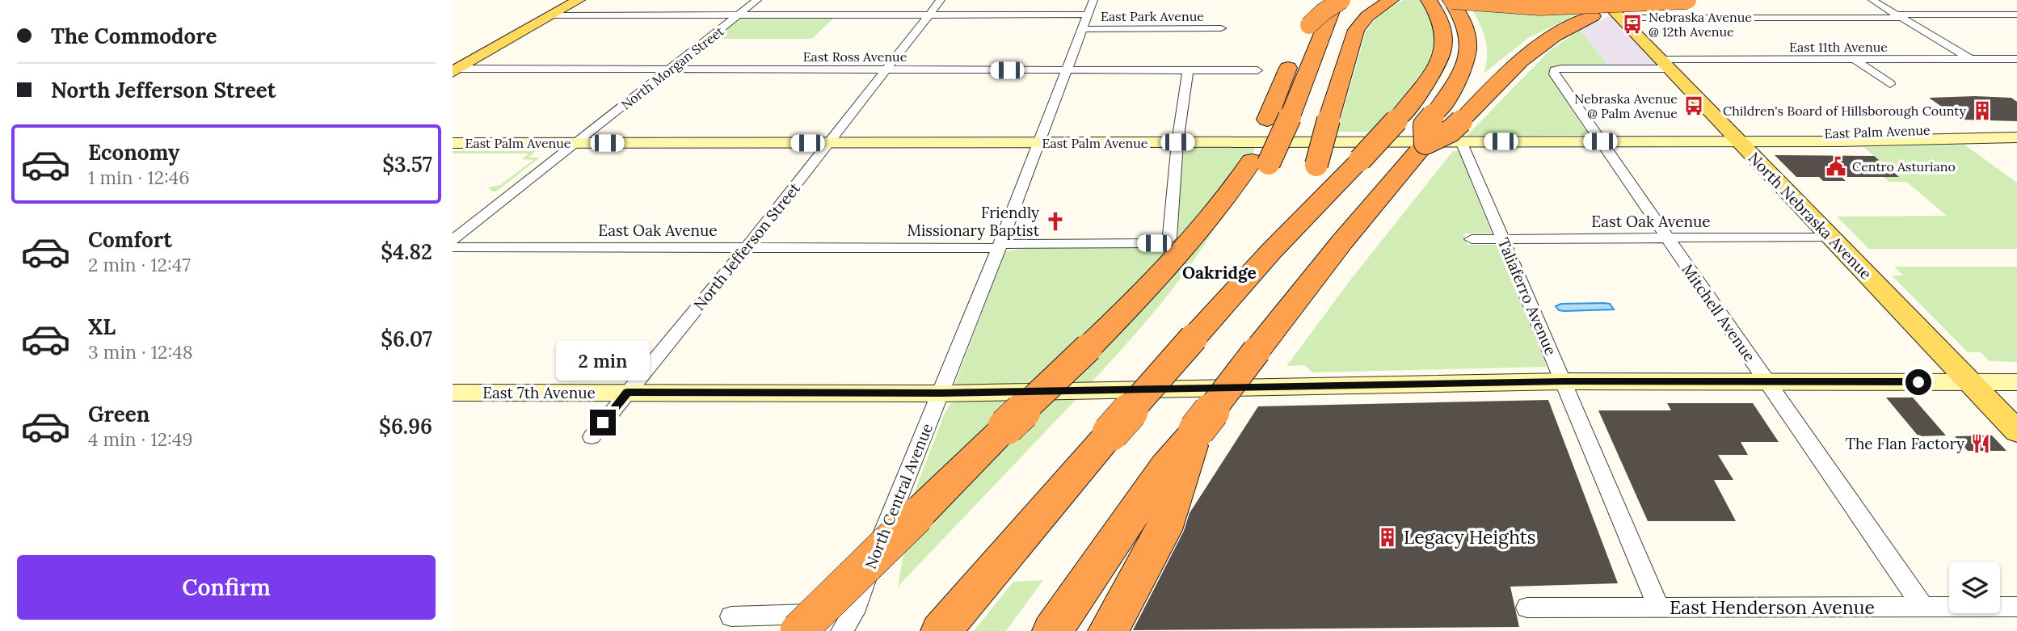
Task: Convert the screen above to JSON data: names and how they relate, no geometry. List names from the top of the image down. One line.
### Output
{"streets":{"main road":["North Nebraska Avenue"],"street":["East Park Avenue","East 11th Avenue","East Ross Avenue","North Morgan Street","East Palm Avenue","East Oak Avenue","North Jefferson Street","Taliaferro Avenue","Mitchell Avenue","East 7th Avenue","North Central Avenue","East Henderson Avenue"]},"crossings":[["East Park Avenue","North Morgan Street"],["East Park Avenue","North Jefferson Street"],["East Park Avenue","North Central Avenue"],["East 11th Avenue","North Nebraska Avenue"],["East 11th Avenue","Mitchell Avenue"],["East Ross Avenue","North Morgan Street"],["East Ross Avenue","North Jefferson Street"],["East Ross Avenue","North Central Avenue"],["North Morgan Street","East Palm Avenue"],["East Palm Avenue","North Nebraska Avenue"],["East Palm Avenue","East Oak Avenue"],["East Palm Avenue","North Jefferson Street"],["East Palm Avenue","Taliaferro Avenue"],["East Palm Avenue","Mitchell Avenue"],["East Palm Avenue","North Central Avenue"],["North Nebraska Avenue","East Oak Avenue"],["North Nebraska Avenue","Mitchell Avenue"],["North Nebraska Avenue","East 7th Avenue"],["East Oak Avenue","North Jefferson Street"],["East Oak Avenue","Taliaferro Avenue"],["East Oak Avenue","Mitchell Avenue"],["East Oak Avenue","North Central Avenue"],["North Jefferson Street","East 7th Avenue"],["Taliaferro Avenue","East 7th Avenue"],["Taliaferro Avenue","East Henderson Avenue"],["Mitchell Avenue","East 7th Avenue"],["Mitchell Avenue","East Henderson Avenue"],["East 7th Avenue","North Central Avenue"]],"districts":["Oakridge"],"places":{"bus stop":["Nebraska Avenue @ 12th Avenue","Nebraska Avenue @ Palm Avenue"],"building":["Children's Board of Hillsborough County","Legacy Heights"],"public building":["Centro Asturiano"],"church":["Friendly Missionary Baptist"],"restaurant":["The Flan Factory"]},"page":{"banner":["The Commodore","North Jefferson Street"],"list":[{"name":"Economy","note":"1 min · 12:46","value":"$3.57"},{"name":"Comfort","note":"2 min · 12:47","value":"$4.82"},{"name":"XL","note":"3 min · 12:48","value":"$6.07"},{"name":"Green","note":"4 min · 12:49","value":"$6.96"}],"bubble":"2 min","buttons":"Confirm"}}
